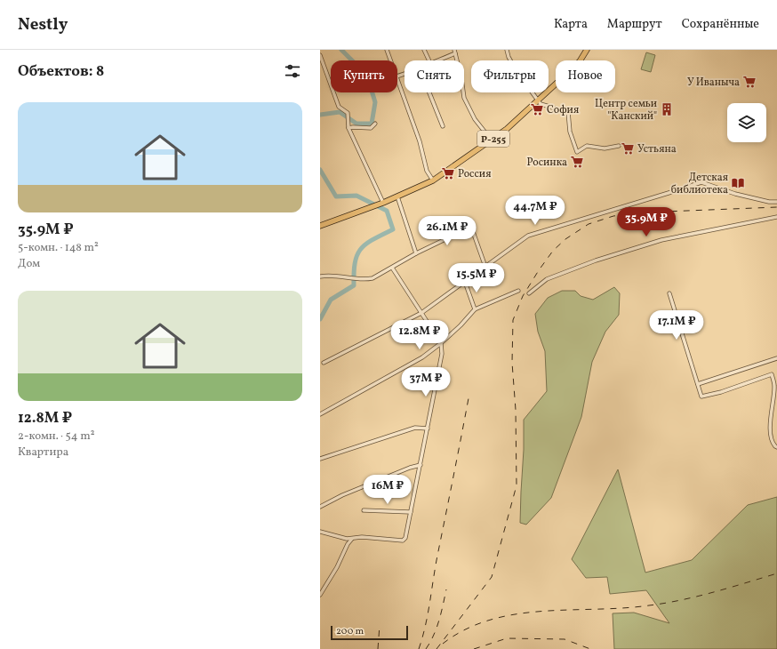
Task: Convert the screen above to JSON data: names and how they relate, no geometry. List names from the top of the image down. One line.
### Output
{"streets":{"main road":["Р-255"]},"places":{"supermarket":["У Иваныча","София","Устьяна","Росинка","Россия"],"building":["Центр семьи \"Канский\""],"library":["Детская библиотека"]},"scale_bar":"200 m","page":{"header":"Nestly","nav":["Карта","Маршрут","Сохранённые"],"heading":"Объектов: 8","chip":["Купить","Снять","Фильтры","Новое"],"list":[{"name":"35.9M ₽","note":"5-комн. · 148 m² · Дом"},{"name":"12.8M ₽","note":"2-комн. · 54 m² · Квартира"}],"price":["44.7M ₽","35.9M ₽","26.1M ₽","15.5M ₽","17.1M ₽","12.8M ₽","37M ₽","16M ₽"],"scale":"200 m"}}
